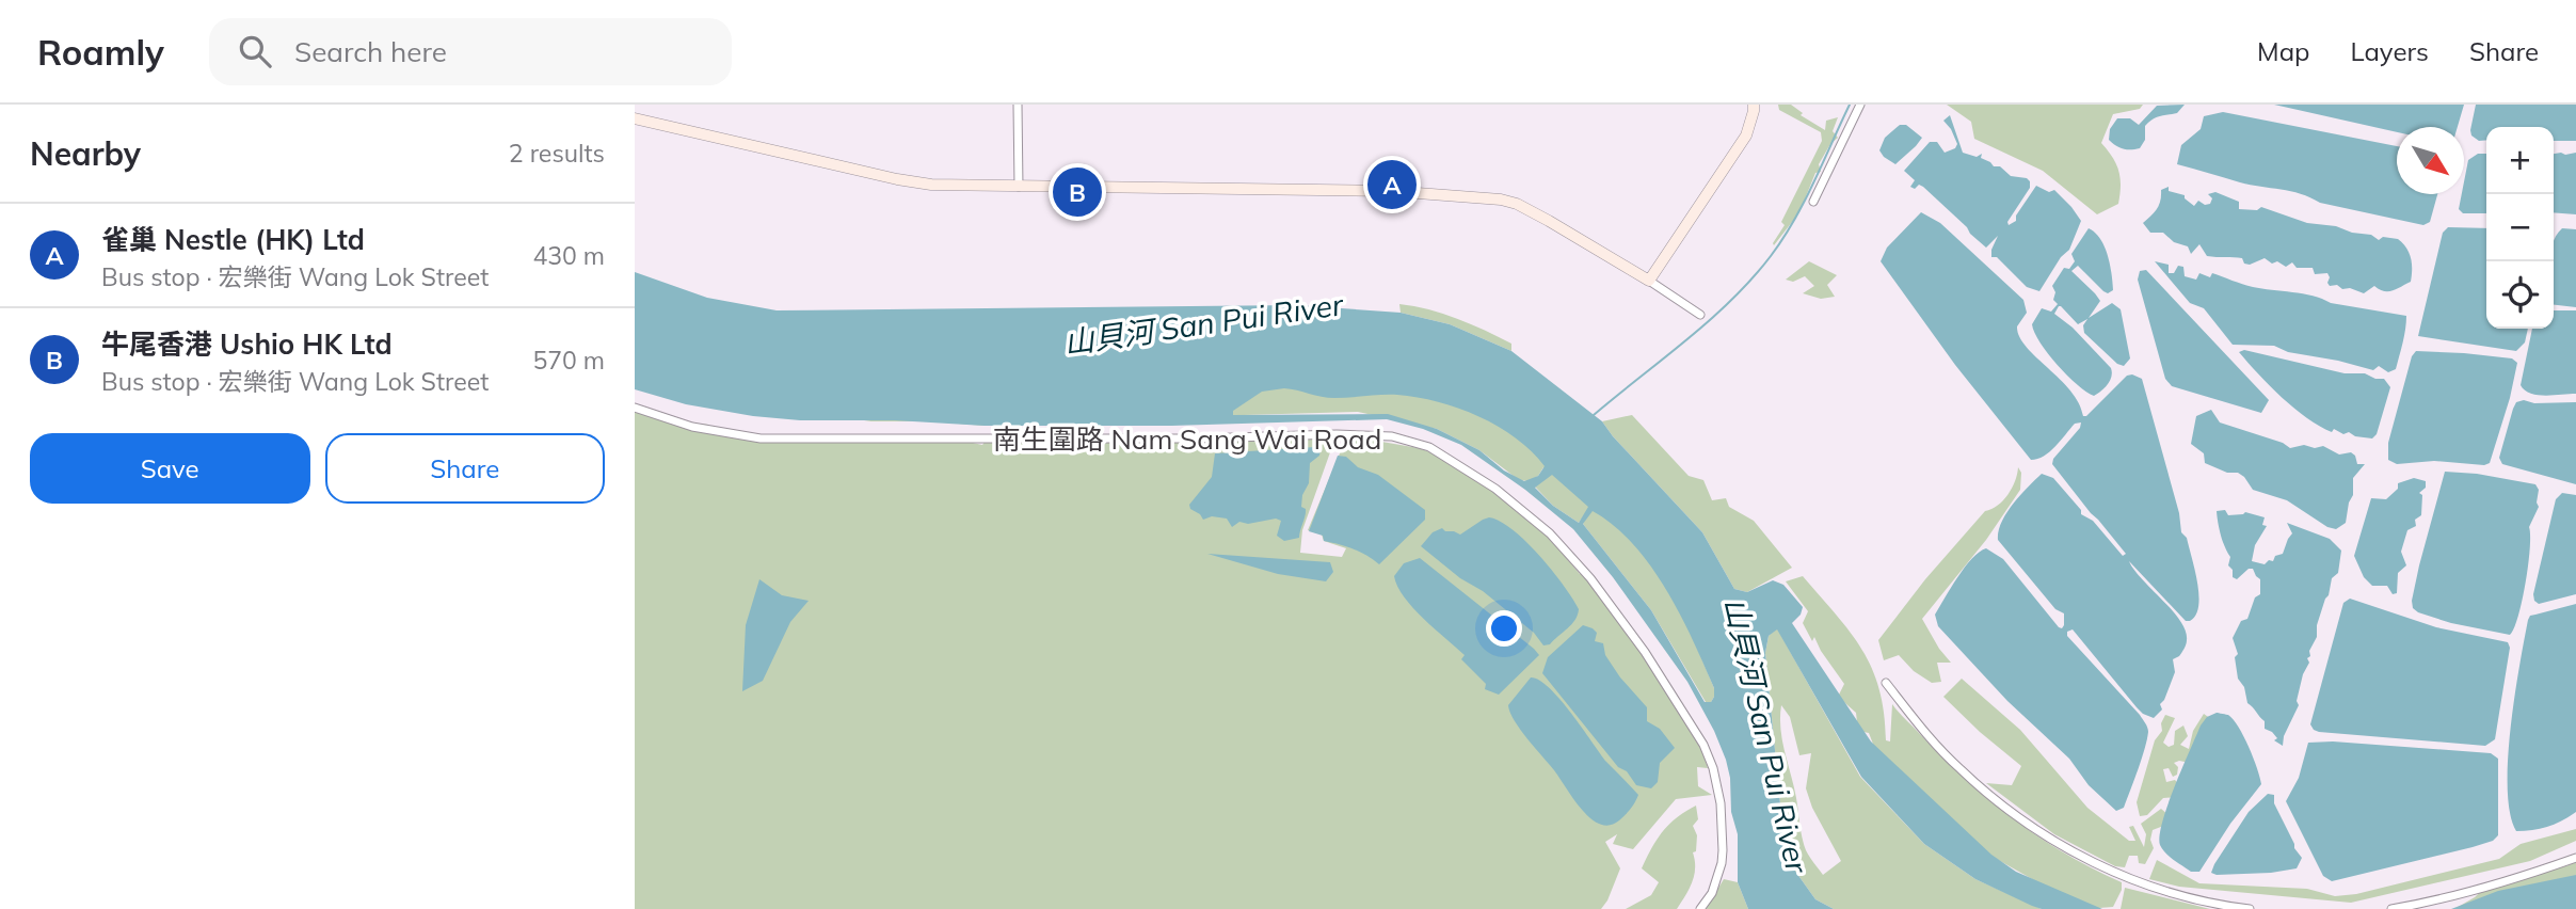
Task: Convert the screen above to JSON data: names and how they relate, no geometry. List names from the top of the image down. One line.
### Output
{"streets":{"street":["南生圍路 Nam Sang Wai Road"]},"water":["山貝河 San Pui River"],"north":"bottom right","page":{"header":"Roamly","search":"Search here","nav":["Map","Layers","Share"],"heading":["Nearby","2 results"],"map_buttons":["+","−"],"pins":["A","B"],"list":[{"mark":"A","name":"雀巢 Nestle (HK) Ltd","note":"Bus stop · 宏樂街 Wang Lok Street","value":"430 m"},{"mark":"B","name":"牛尾香港 Ushio HK Ltd","note":"Bus stop · 宏樂街 Wang Lok Street","value":"570 m"}],"buttons":["Save","Share"]}}
